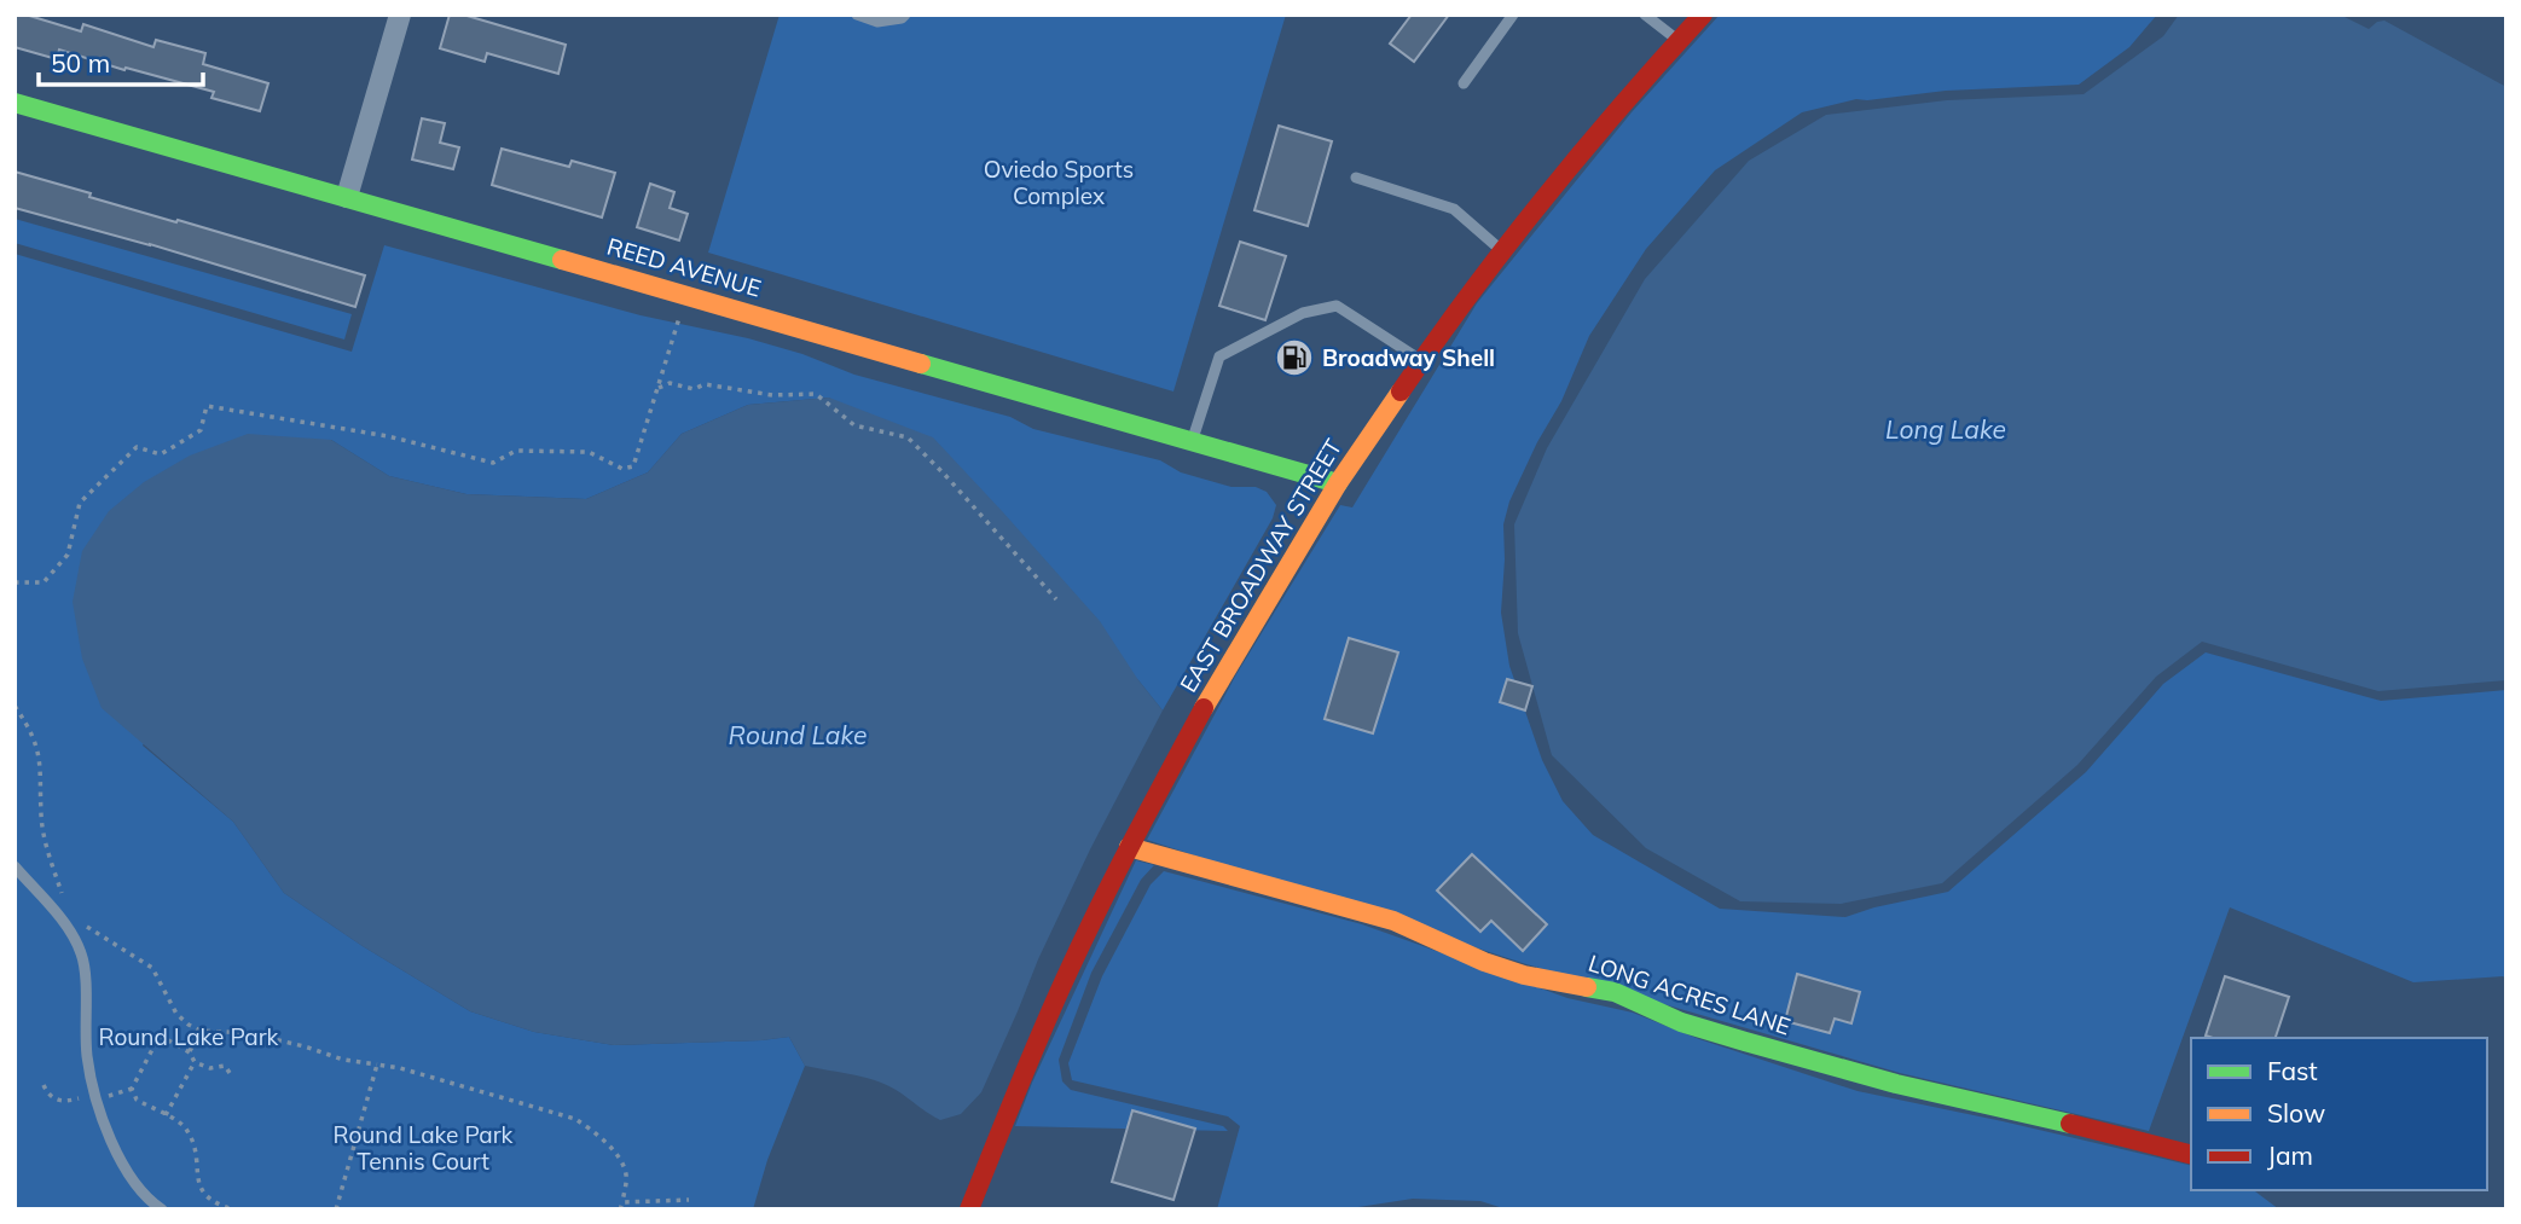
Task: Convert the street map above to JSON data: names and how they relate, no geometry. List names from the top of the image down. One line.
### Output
{"streets":{"street":["REED AVENUE","EAST BROADWAY STREET","LONG ACRES LANE"]},"crossings":[["REED AVENUE","EAST BROADWAY STREET"],["EAST BROADWAY STREET","LONG ACRES LANE"]],"water":["Long Lake","Round Lake"],"parks":["Oviedo Sports Complex","Round Lake Park","Round Lake Park Tennis Court"],"places":{"fuel station":["Broadway Shell"]},"legend":["Fast","Slow","Jam"],"scale_bar":"50 m"}
